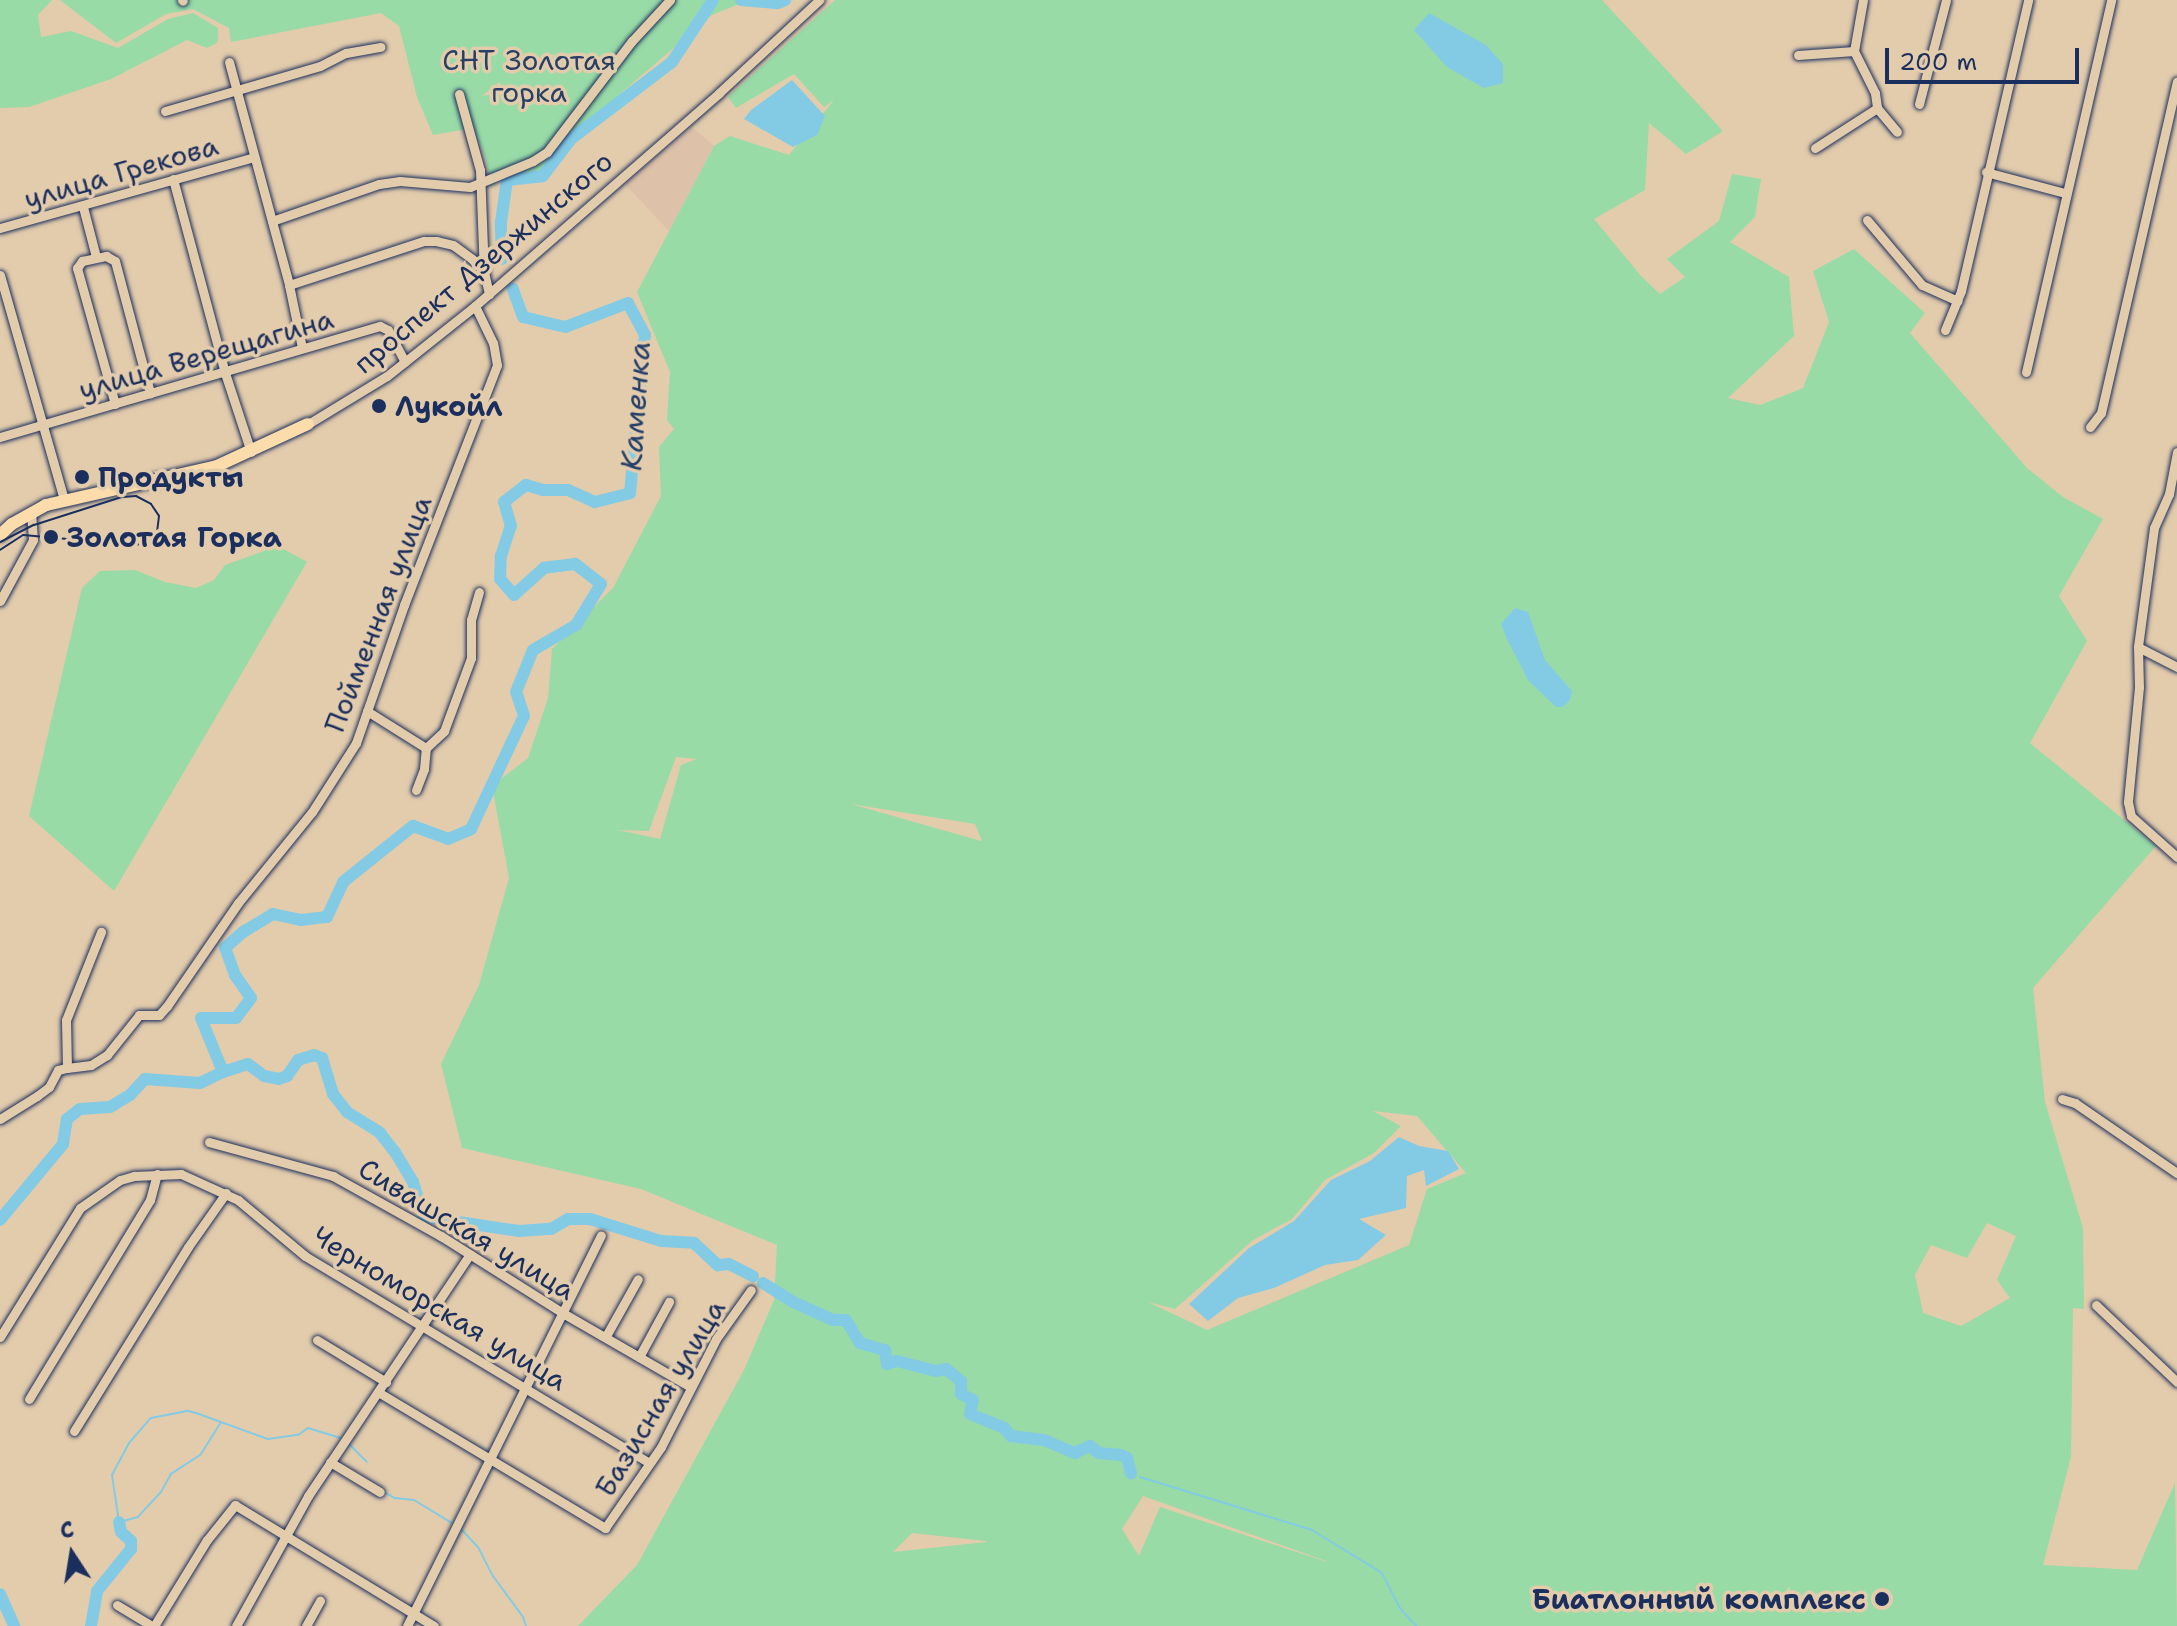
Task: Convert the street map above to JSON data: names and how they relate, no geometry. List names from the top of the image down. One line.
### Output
{"streets":{"main road":["проспект Дзержинского"],"street":["улица Грекова","улица Верещагина","Пойменная улица","Сивашская улица","Черноморская улица","Базисная улица"]},"crossings":[["проспект Дзержинского","улица Верещагина"],["проспект Дзержинского","Пойменная улица"],["Сивашская улица","Базисная улица"],["Черноморская улица","Базисная улица"]],"water":["Каменка"],"parks":["СНТ Золотая горка"],"places":["Лукойл","Продукты","Золотая Горка","Биатлонный комплекс"],"scale_bar":"200 m","north":"top"}
